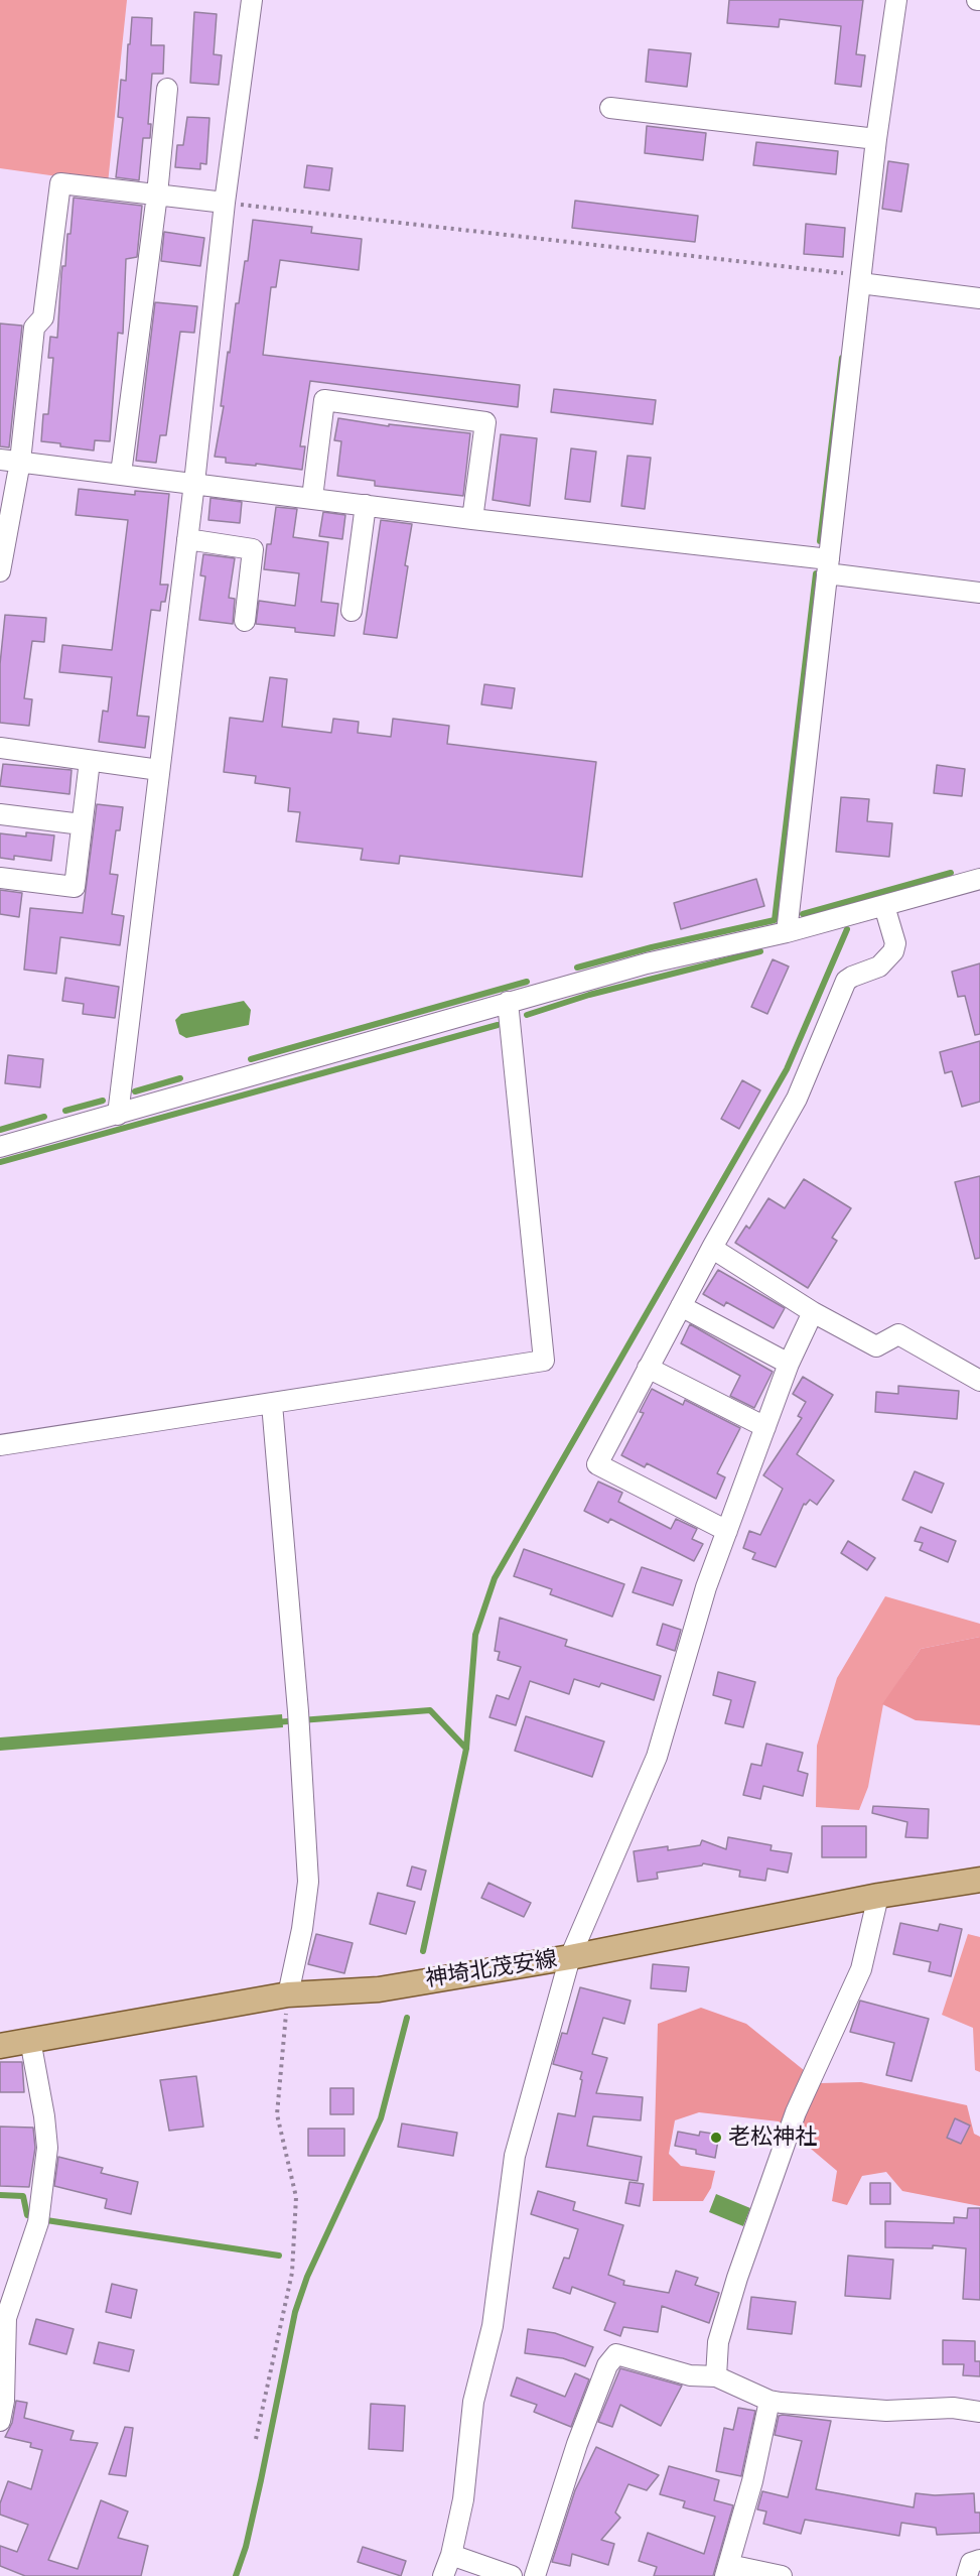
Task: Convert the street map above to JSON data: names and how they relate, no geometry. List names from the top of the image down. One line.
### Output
{"streets":{"main road":["神埼北茂安線"]},"places":["老松神社"]}
